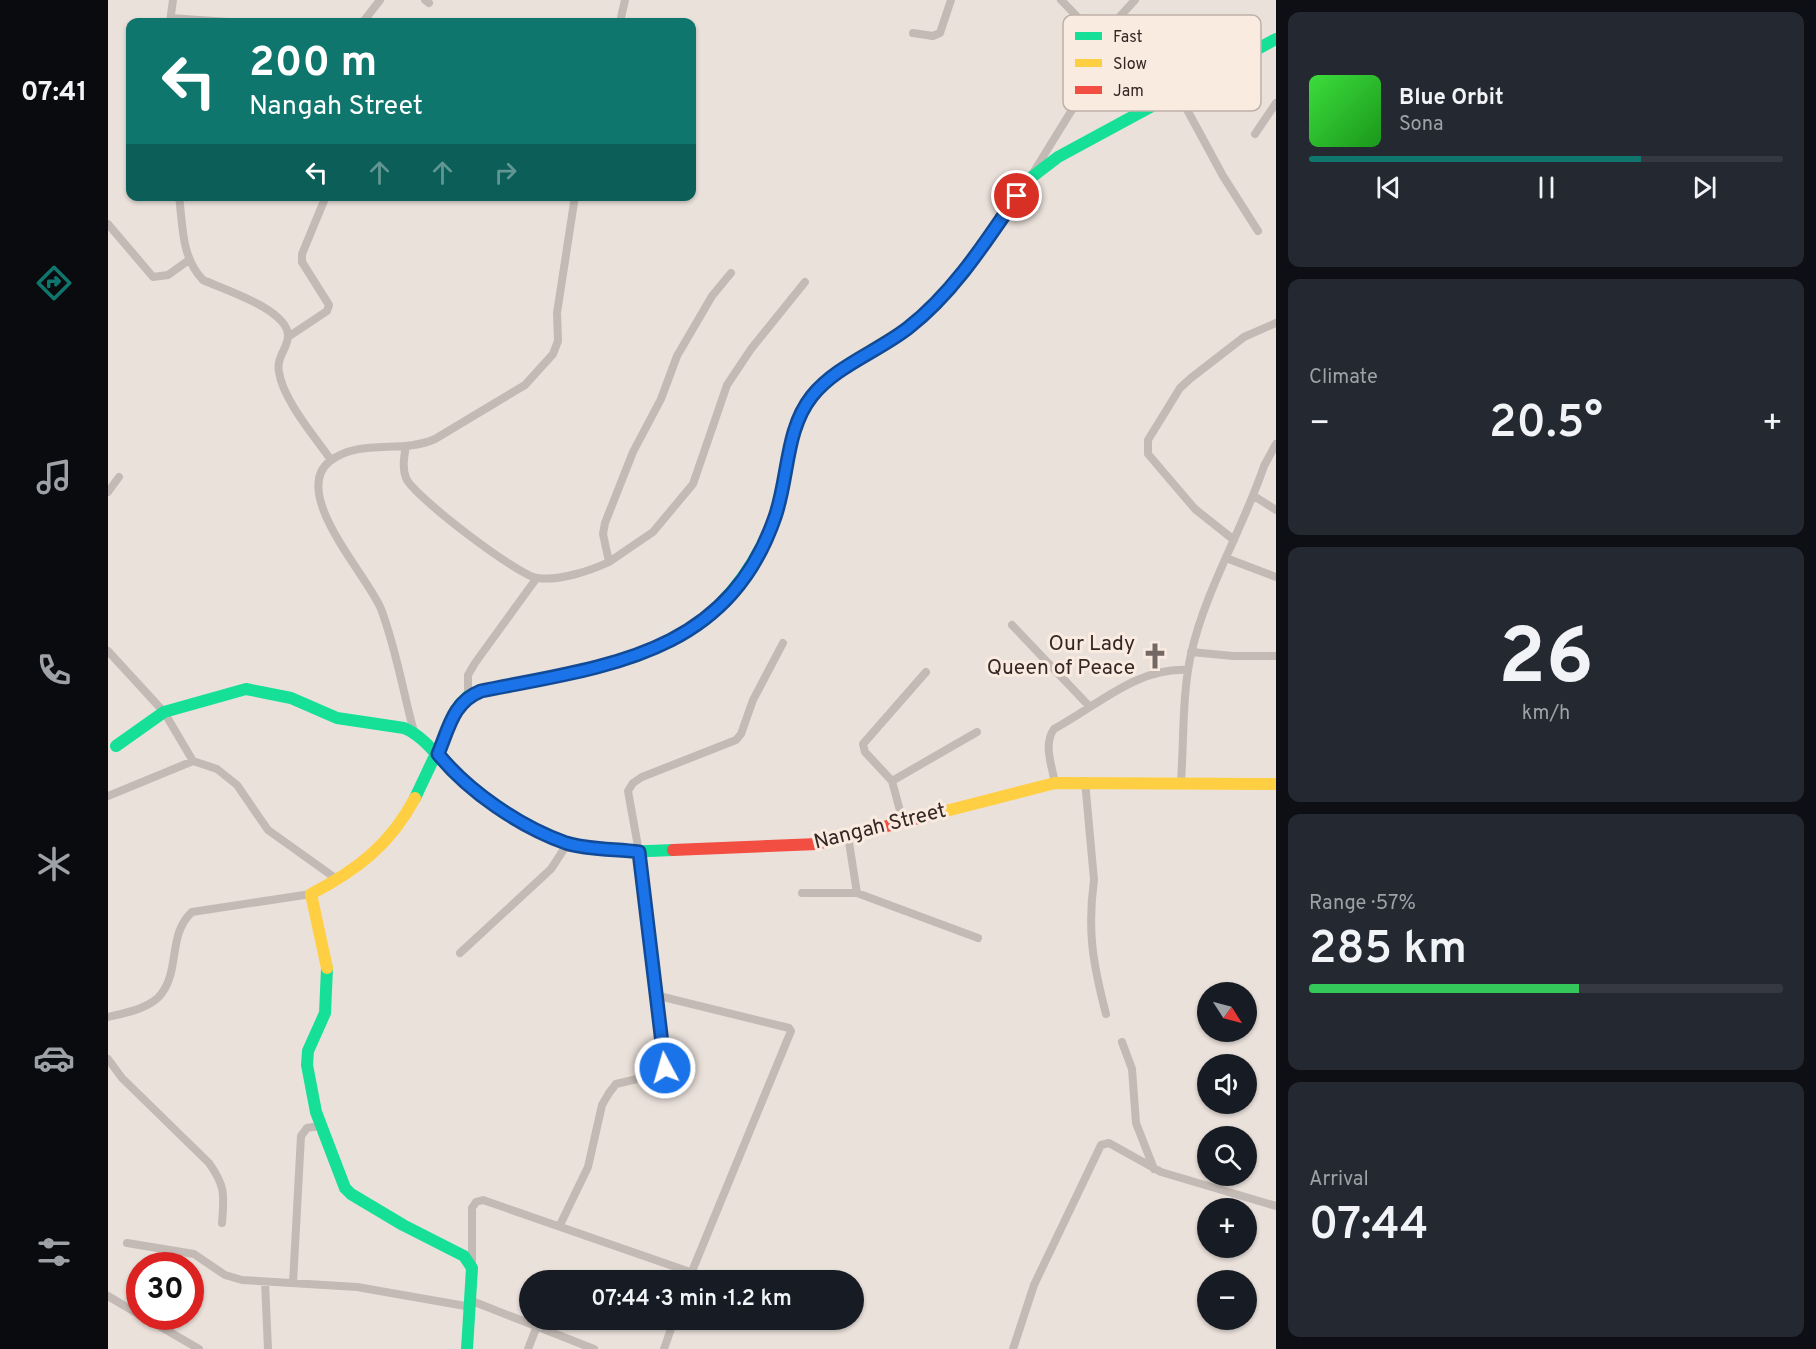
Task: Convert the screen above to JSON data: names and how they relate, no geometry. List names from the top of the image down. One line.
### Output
{"streets":{"street":["Nangah Street"]},"places":{"church":["Our Lady Queen of Peace"]},"legend":["Fast","Slow","Jam"],"north":"bottom right","page":{"tabs":"07:41","turn":["200 m","Nangah Street"],"song":["Blue Orbit","Sona"],"tile":["Climate",["26","km/h"],["Range · 57%","285 km"],["Arrival","07:44"]],"heat":["−","20.5°","+"],"map_buttons":["+","−"],"limit":"30","trip":"07:44 · 3 min · 1.2 km"}}
